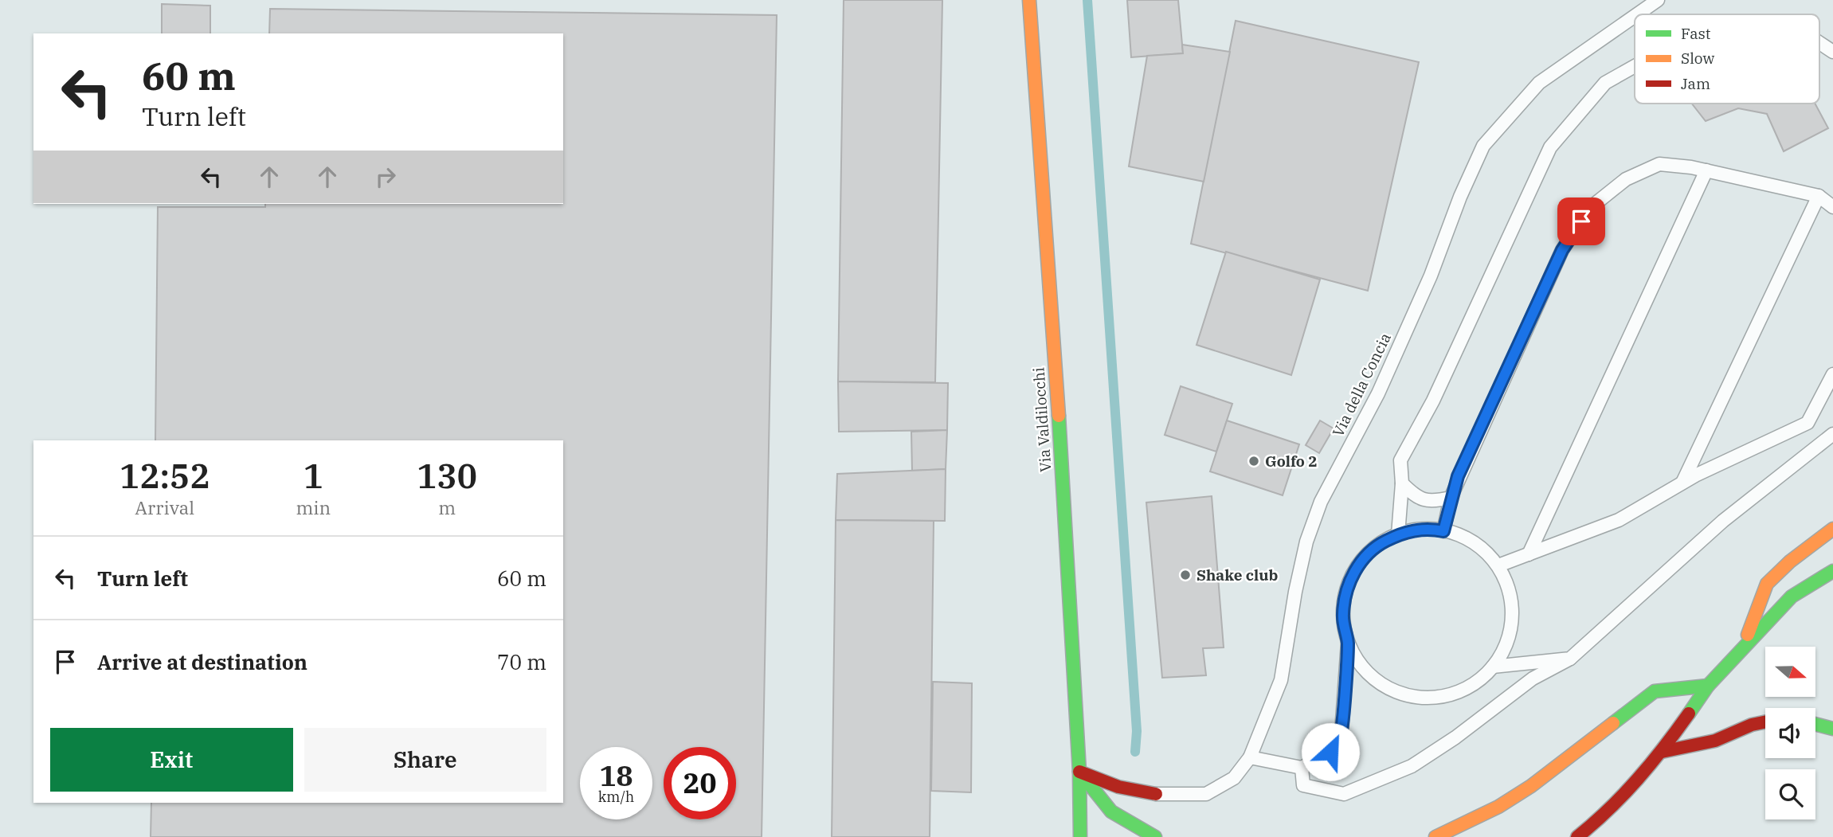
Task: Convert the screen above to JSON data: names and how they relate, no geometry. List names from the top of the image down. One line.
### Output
{"streets":{"main road":["Via Valdilocchi"],"lane":["Via della Concia"]},"places":["Golfo 2","Shake club"],"legend":["Fast","Slow","Jam"],"north":"right","page":{"turn":["60 m","Turn left"],"eta":["12:52","Arrival","1","min","130","m"],"list":[{"name":"Turn left","value":"60 m"},{"name":"Arrive at destination","value":"70 m"}],"buttons":["Exit","Share"],"speed":"18 km/h","limit":"20"}}
